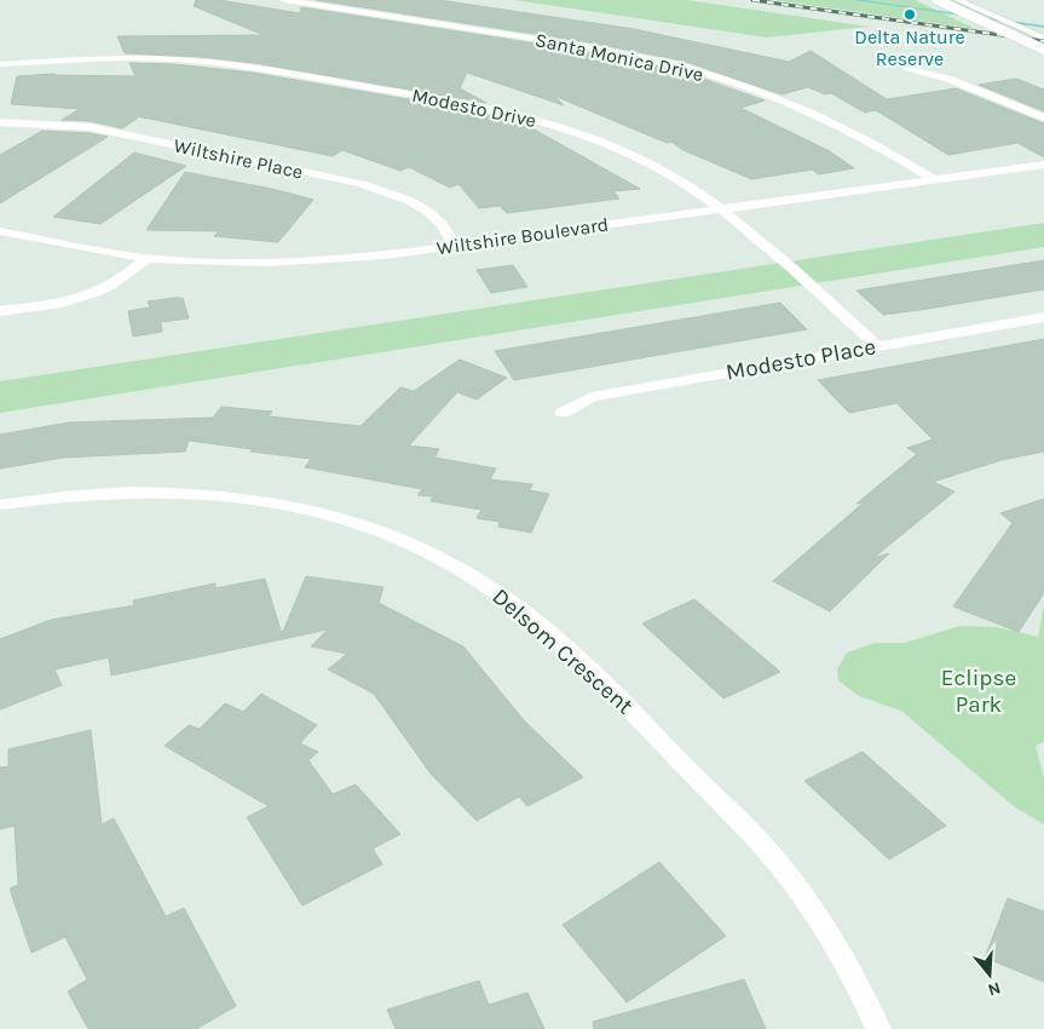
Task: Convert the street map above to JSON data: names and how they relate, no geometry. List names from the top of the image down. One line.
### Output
{"streets":{"street":["Santa Monica Drive","Modesto Drive","Wiltshire Place","Wiltshire Boulevard","Modesto Place","Delsom Crescent"]},"crossings":[["Santa Monica Drive","Wiltshire Boulevard"],["Modesto Drive","Wiltshire Boulevard"],["Modesto Drive","Modesto Place"],["Wiltshire Place","Wiltshire Boulevard"]],"parks":["Eclipse Park"],"places":["Delta Nature Reserve"],"north":"bottom"}
